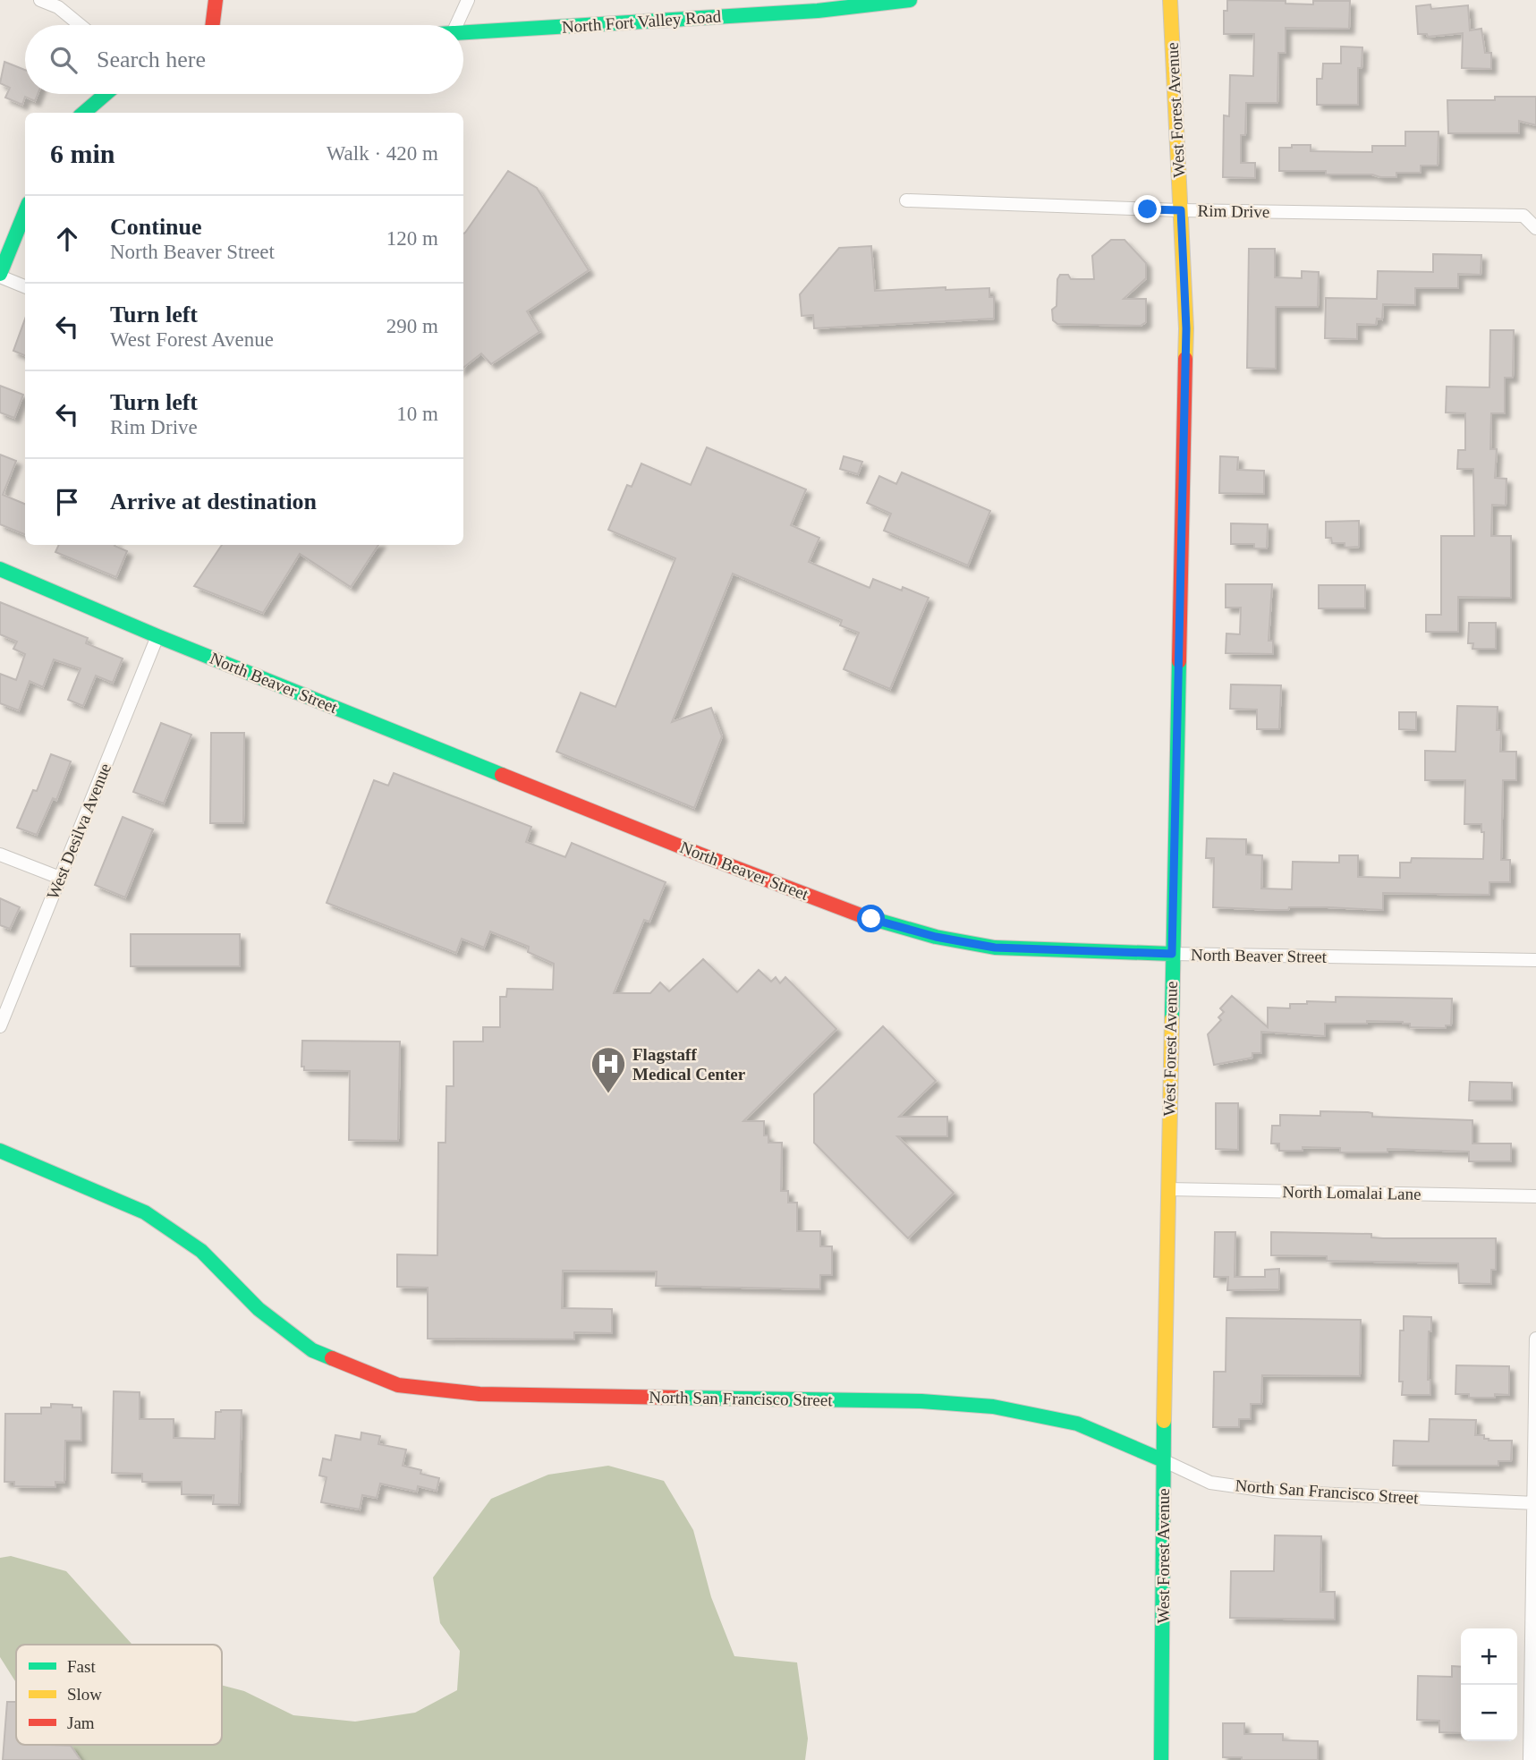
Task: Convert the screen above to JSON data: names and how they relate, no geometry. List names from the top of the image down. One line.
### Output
{"streets":{"street":["North Fort Valley Road","West Forest Avenue","Rim Drive","North Beaver Street","West Desilva Avenue","North Lomalai Lane","North San Francisco Street"]},"crossings":[["West Forest Avenue","Rim Drive"],["West Forest Avenue","North Beaver Street"],["West Forest Avenue","North Lomalai Lane"],["West Forest Avenue","North San Francisco Street"],["North Beaver Street","West Desilva Avenue"]],"places":{"hospital":["Flagstaff Medical Center"]},"legend":["Fast","Slow","Jam"],"page":{"search":"Search here","heading":["6 min","Walk · 420 m"],"list":[["Continue","North Beaver Street","120 m"],["Turn left","West Forest Avenue","290 m"],["Turn left","Rim Drive","10 m"],"Arrive at destination"],"map_buttons":["+","−"]}}
